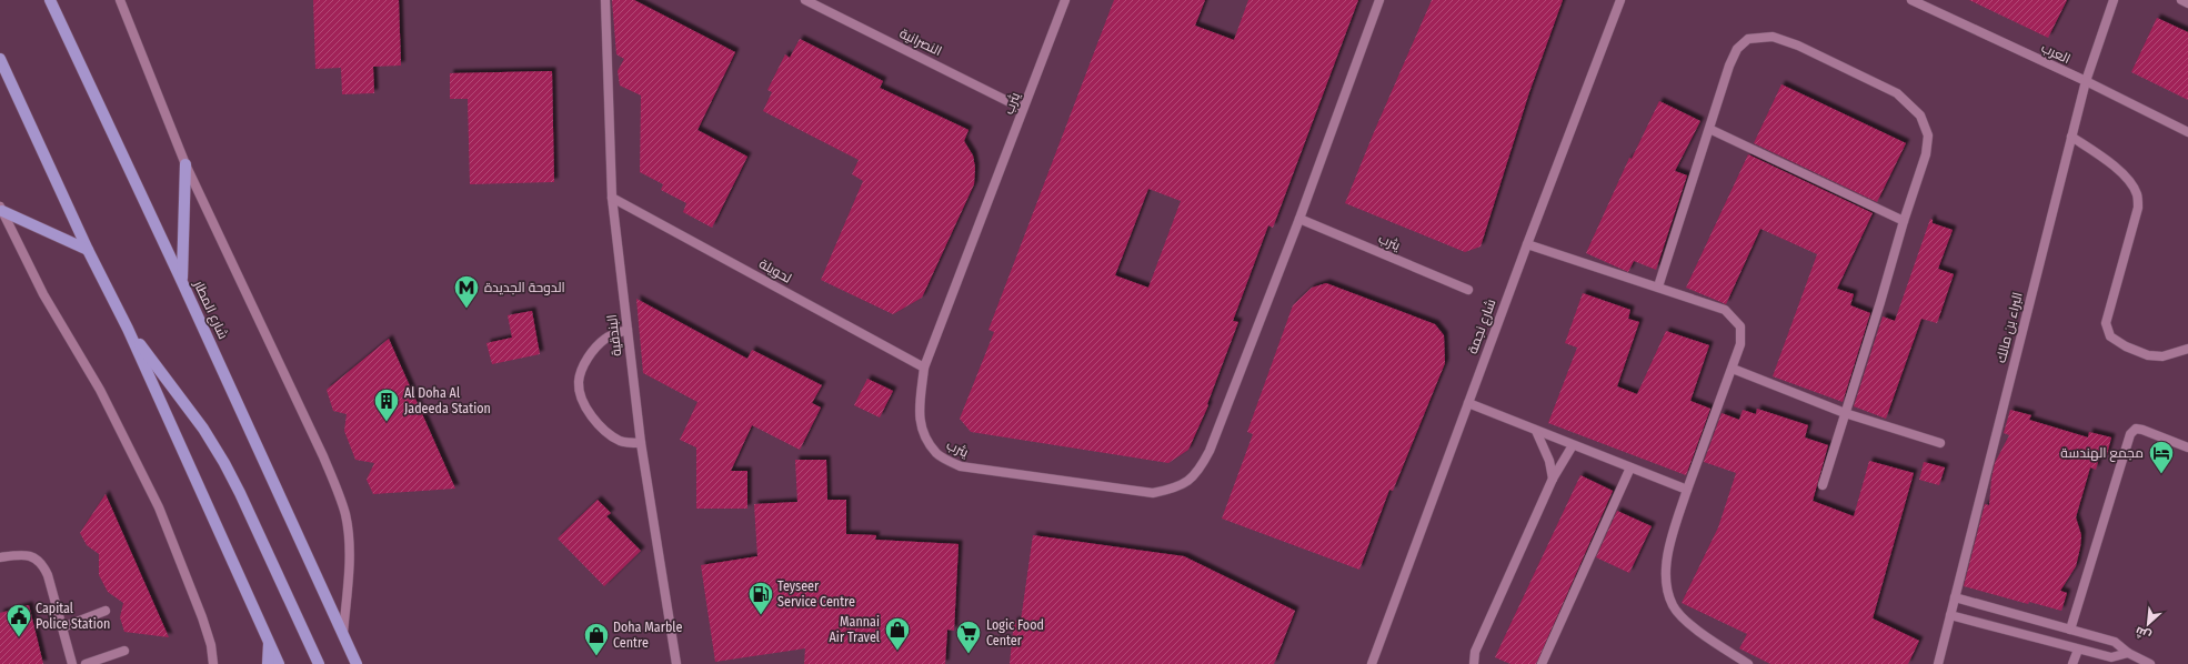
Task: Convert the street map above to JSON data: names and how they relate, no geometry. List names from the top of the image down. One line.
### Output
{"streets":{"main road":["شارع المطار"],"street":["النصرانية","العرب","يثرب","لحويلة","شارع نجمة","البراء بن مالك","البندقية"]},"crossings":[["النصرانية","يثرب"],["العرب","البراء بن مالك"],["يثرب","لحويلة"],["لحويلة","البندقية"]],"places":{"metro station":["الدوحة الجديدة"],"building":["Al Doha Al Jadeeda Station"],"hotel":["مجمع الهندسة"],"fuel station":["Teyseer Service Centre"],"public building":["Capital Police Station"],"shop":["Mannai Air Travel","Doha Marble Centre"],"supermarket":["Logic Food Center"]},"north":"bottom left"}
